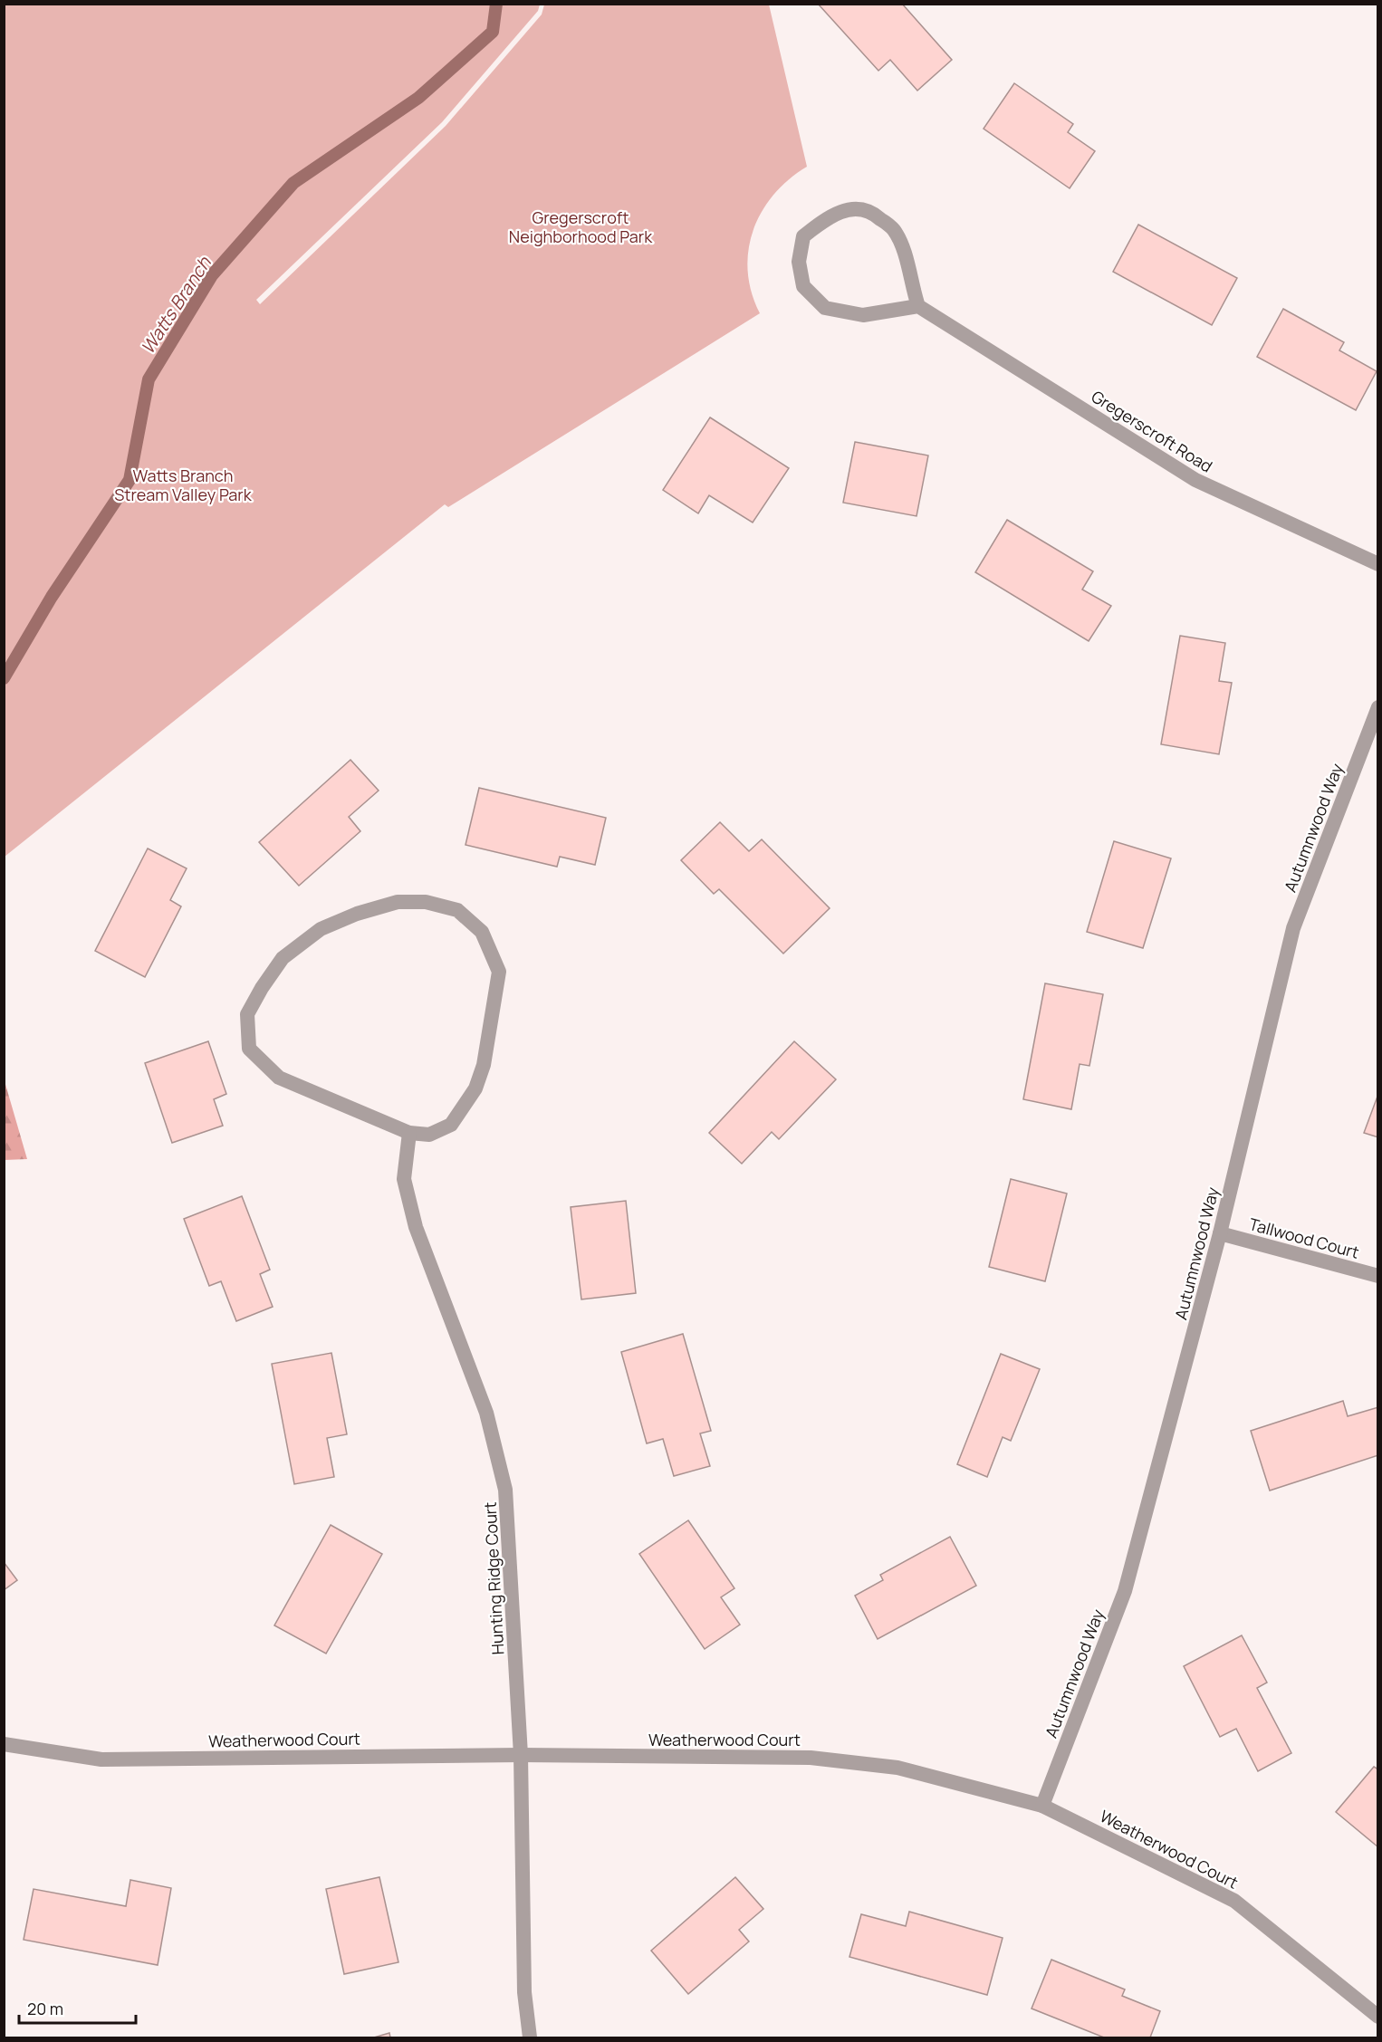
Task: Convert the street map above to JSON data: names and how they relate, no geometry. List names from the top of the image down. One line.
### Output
{"streets":{"street":["Gregerscroft Road","Autumnwood Way","Tallwood Court","Hunting Ridge Court","Weatherwood Court"]},"crossings":[["Autumnwood Way","Tallwood Court"],["Autumnwood Way","Weatherwood Court"],["Hunting Ridge Court","Weatherwood Court"]],"water":["Watts Branch"],"parks":["Gregerscroft Neighborhood Park","Watts Branch Stream Valley Park"],"scale_bar":"20 m"}
